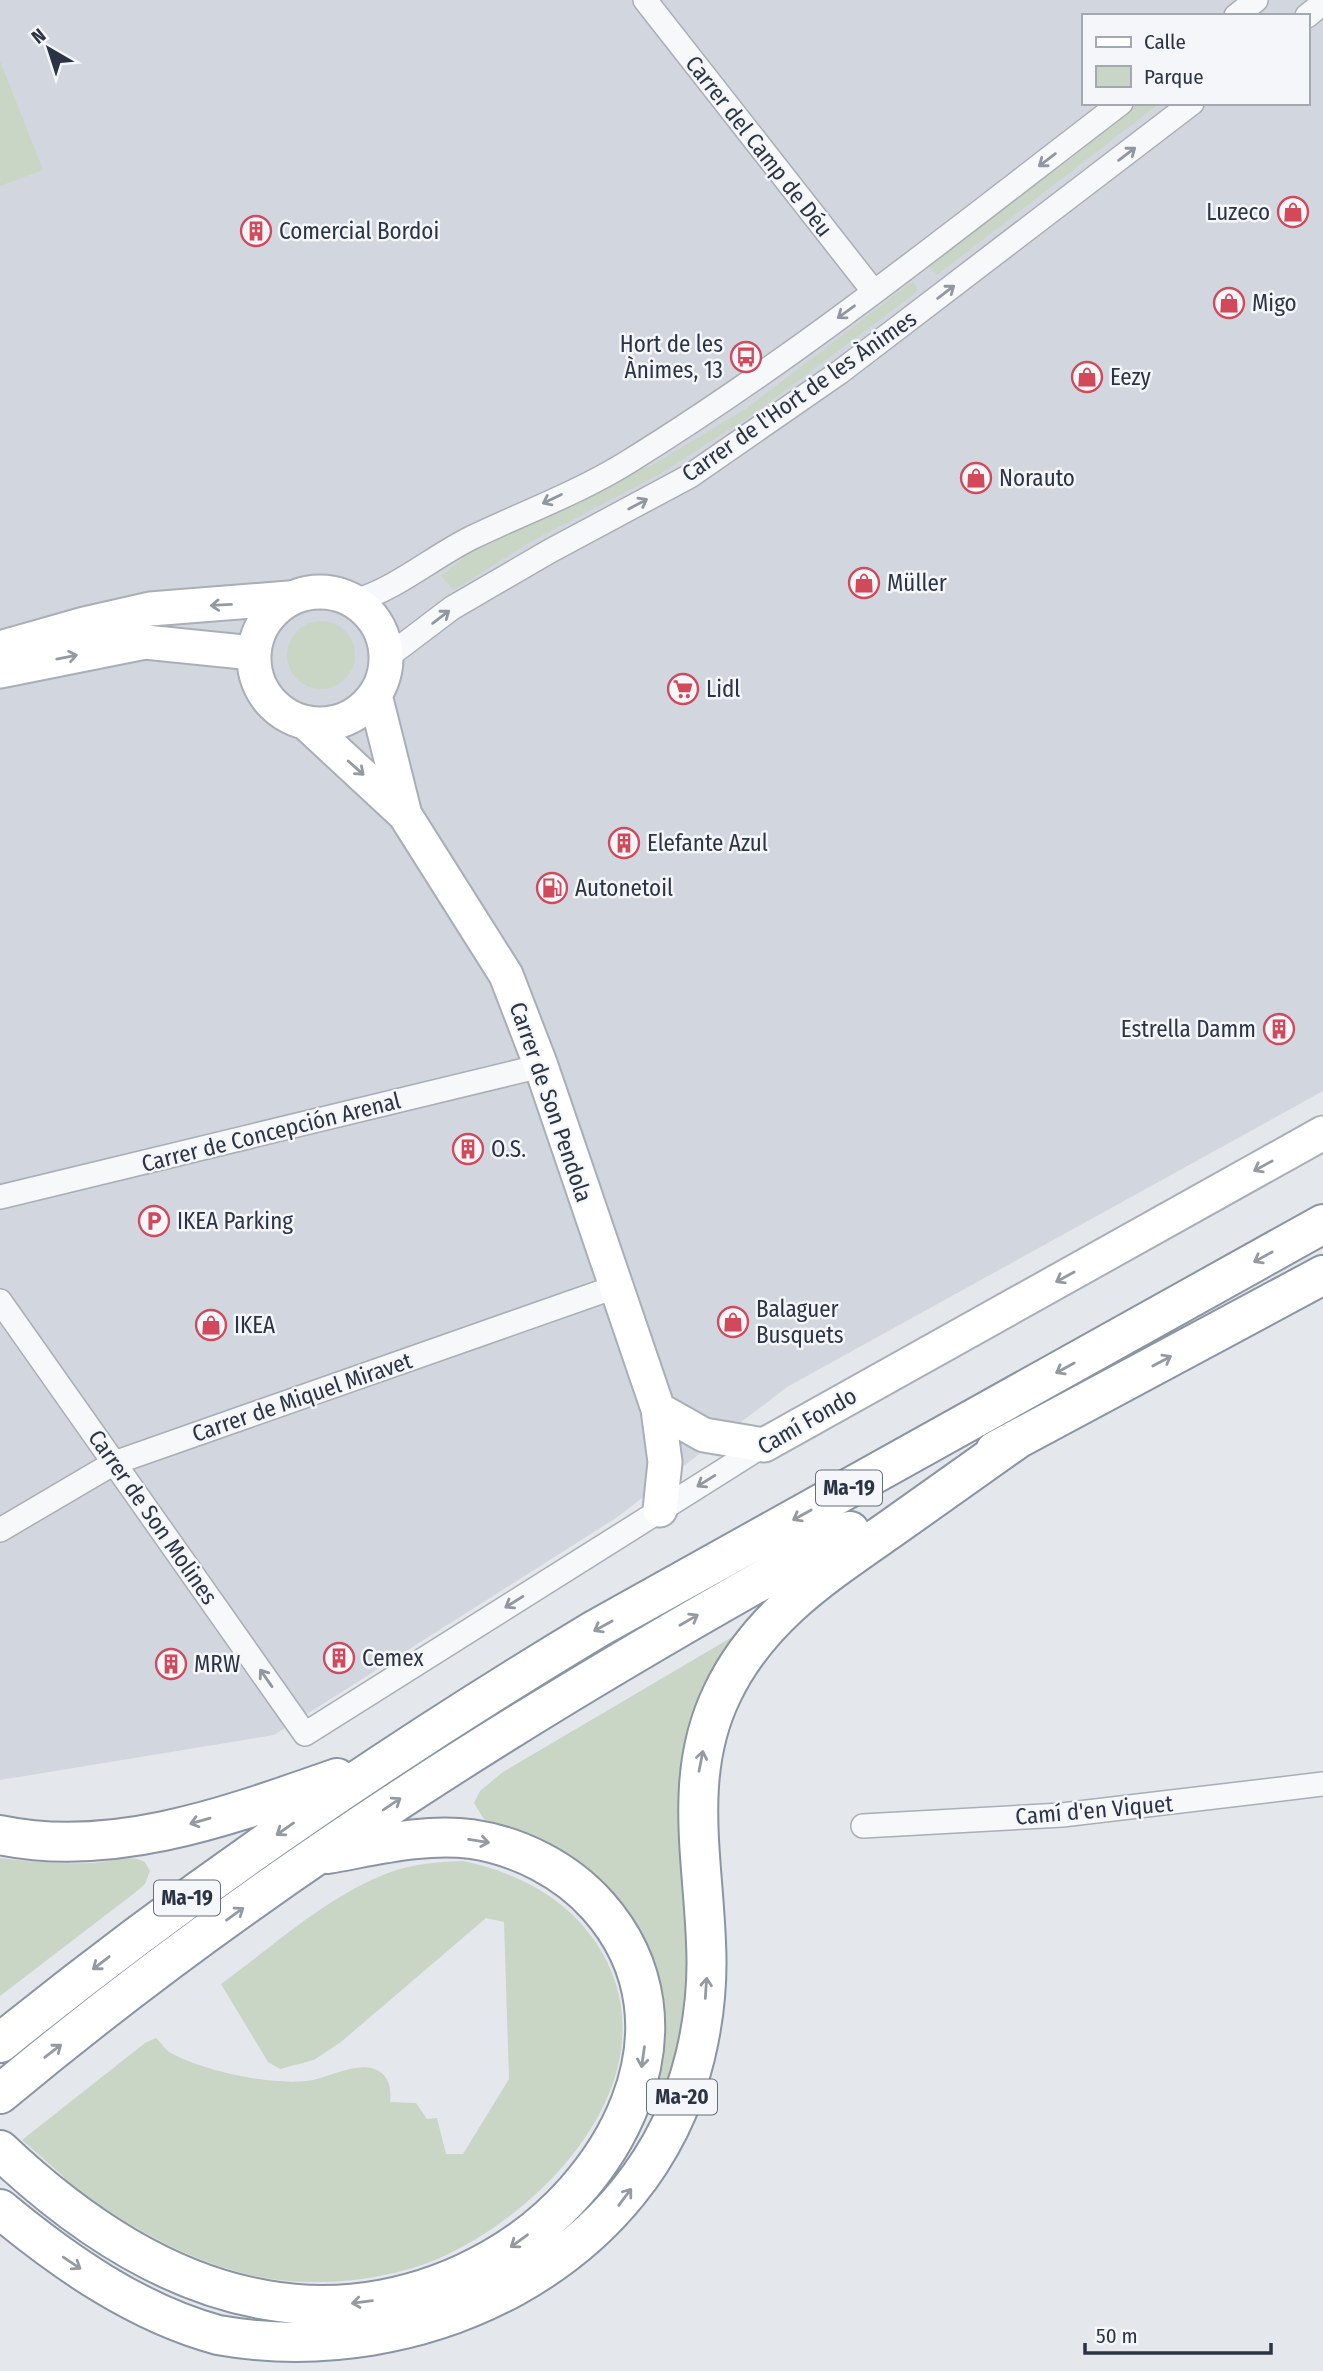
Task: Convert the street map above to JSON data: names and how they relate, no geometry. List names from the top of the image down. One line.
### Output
{"streets":{"highway":["Ma-19","Ma-20"],"street":["Carrer del Camp de Déu","Carrer de l'Hort de les Ànimes","Carrer de Son Pendola","Carrer de Concepción Arenal","Carrer de Miquel Miravet","Camí Fondo","Carrer de Son Molines","Camí d'en Viquet"]},"crossings":[["Carrer del Camp de Déu","Carrer de l'Hort de les Ànimes"],["Carrer de l'Hort de les Ànimes","Carrer de Son Pendola"],["Carrer de Son Pendola","Carrer de Concepción Arenal"],["Carrer de Son Pendola","Carrer de Miquel Miravet"],["Carrer de Son Pendola","Camí Fondo"],["Carrer de Miquel Miravet","Carrer de Son Molines"],["Camí Fondo","Carrer de Son Molines"],["Ma-19","Ma-20"]],"one_way":["Camí Fondo","Carrer de Son Molines"],"places":{"shop":["Luzeco","Migo","Eezy","Norauto","Müller","Balaguer Busquets","IKEA"],"building":["Comercial Bordoi","Elefante Azul","Estrella Damm","O.S.","Cemex","MRW"],"bus stop":["Hort de les Ànimes, 13"],"supermarket":["Lidl"],"fuel station":["Autonetoil"],"parking":["IKEA Parking"]},"legend":["Calle","Parque"],"scale_bar":"50 m","north":"top left"}
